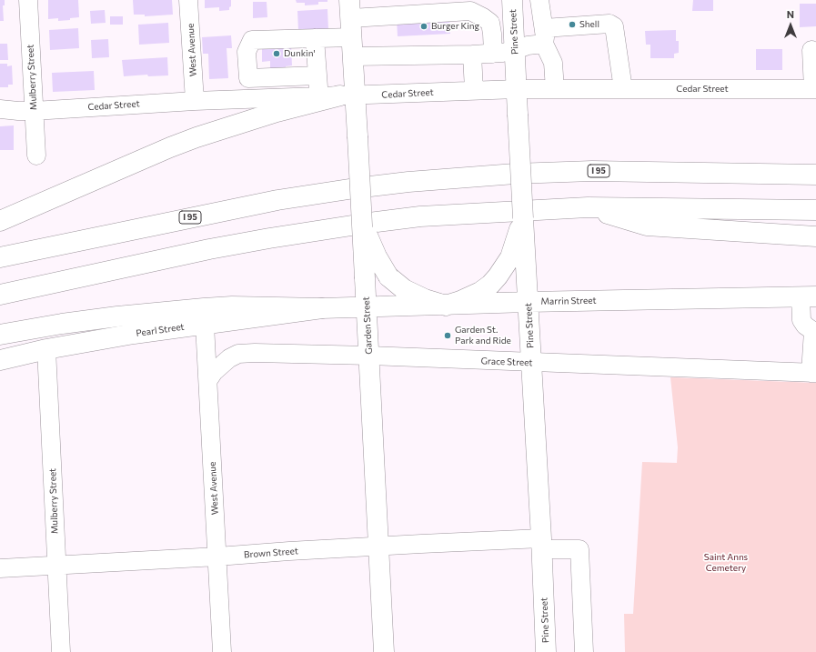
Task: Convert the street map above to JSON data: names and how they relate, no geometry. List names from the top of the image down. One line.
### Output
{"streets":{"main road":["Pine Street","I 95","Marrin Street","Garden Street","Pearl Street"],"street":["West Avenue","Mulberry Street","Cedar Street","Grace Street","Brown Street"]},"crossings":[["Pine Street","Cedar Street"],["Pine Street","Marrin Street"],["Pine Street","Grace Street"],["Pine Street","Brown Street"],["West Avenue","Cedar Street"],["West Avenue","Pearl Street"],["West Avenue","Grace Street"],["West Avenue","Brown Street"],["Mulberry Street","Cedar Street"],["Mulberry Street","Pearl Street"],["Mulberry Street","Brown Street"],["Cedar Street","Garden Street"],["Marrin Street","Garden Street"],["Marrin Street","Pearl Street"],["Garden Street","Grace Street"],["Garden Street","Brown Street"]],"parks":["Saint Anns Cemetery"],"places":["Shell","Burger King","Dunkin'","Garden St. Park and Ride"],"north":"top"}
